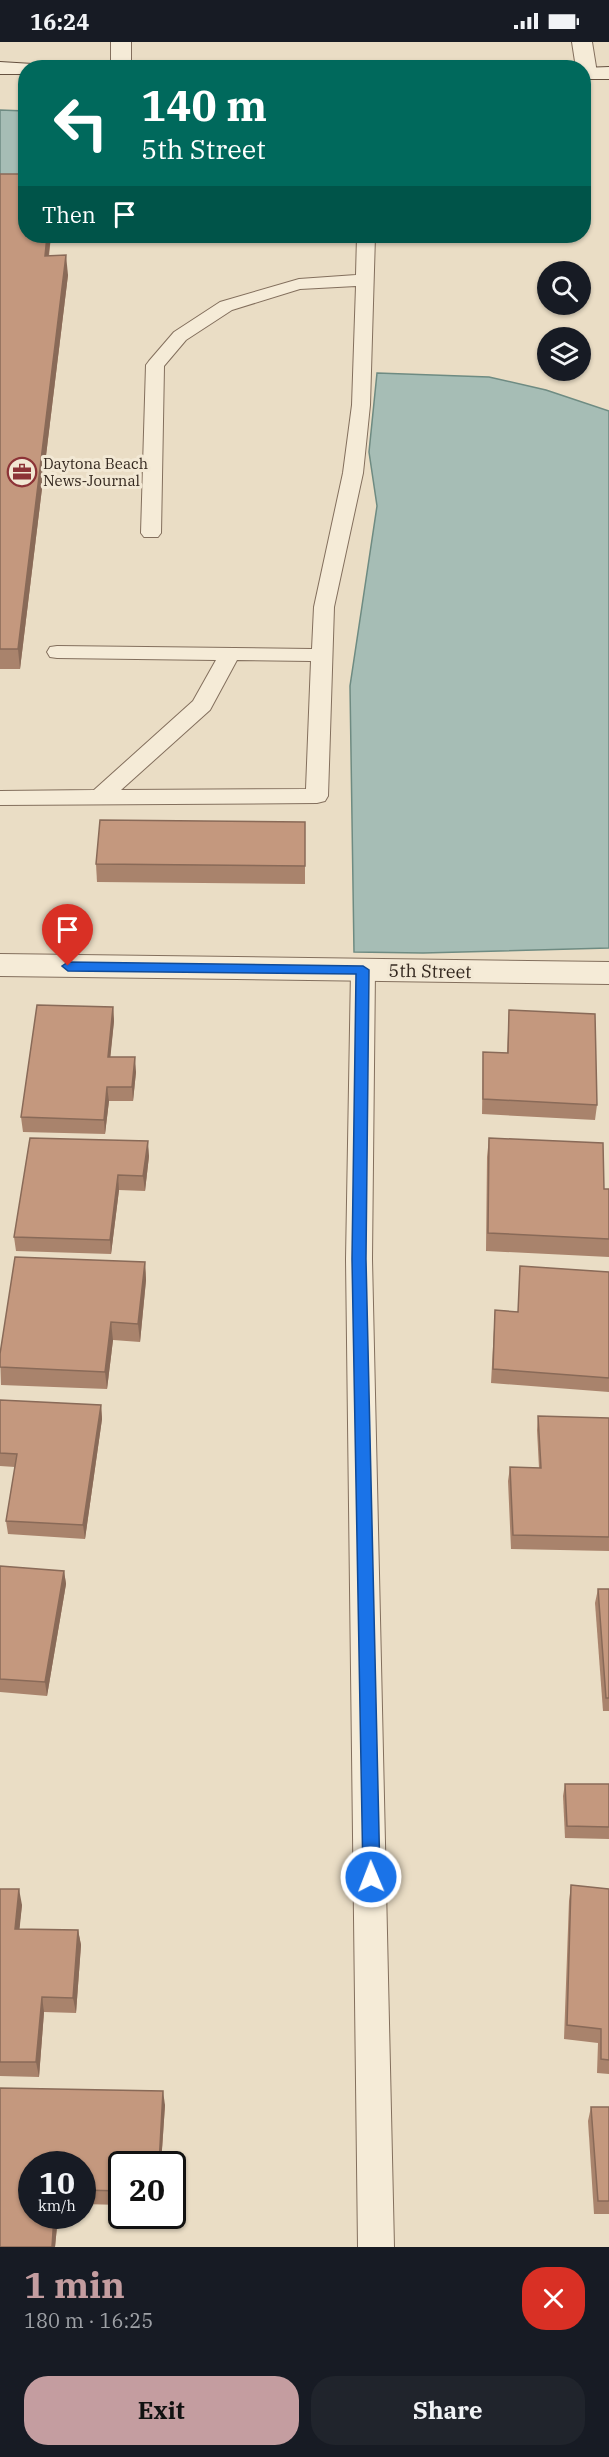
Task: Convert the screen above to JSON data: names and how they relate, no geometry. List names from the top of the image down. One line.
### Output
{"streets":{"street":["5th Street"]},"places":{"office":["Daytona Beach News-Journal"]},"page":{"status":"16:24","turn":["140 m","5th Street"],"then":"Then","speed":"10 km/h","limit":"20","heading":["1 min","180 m · 16:25"],"buttons":["Exit","Share"]}}
